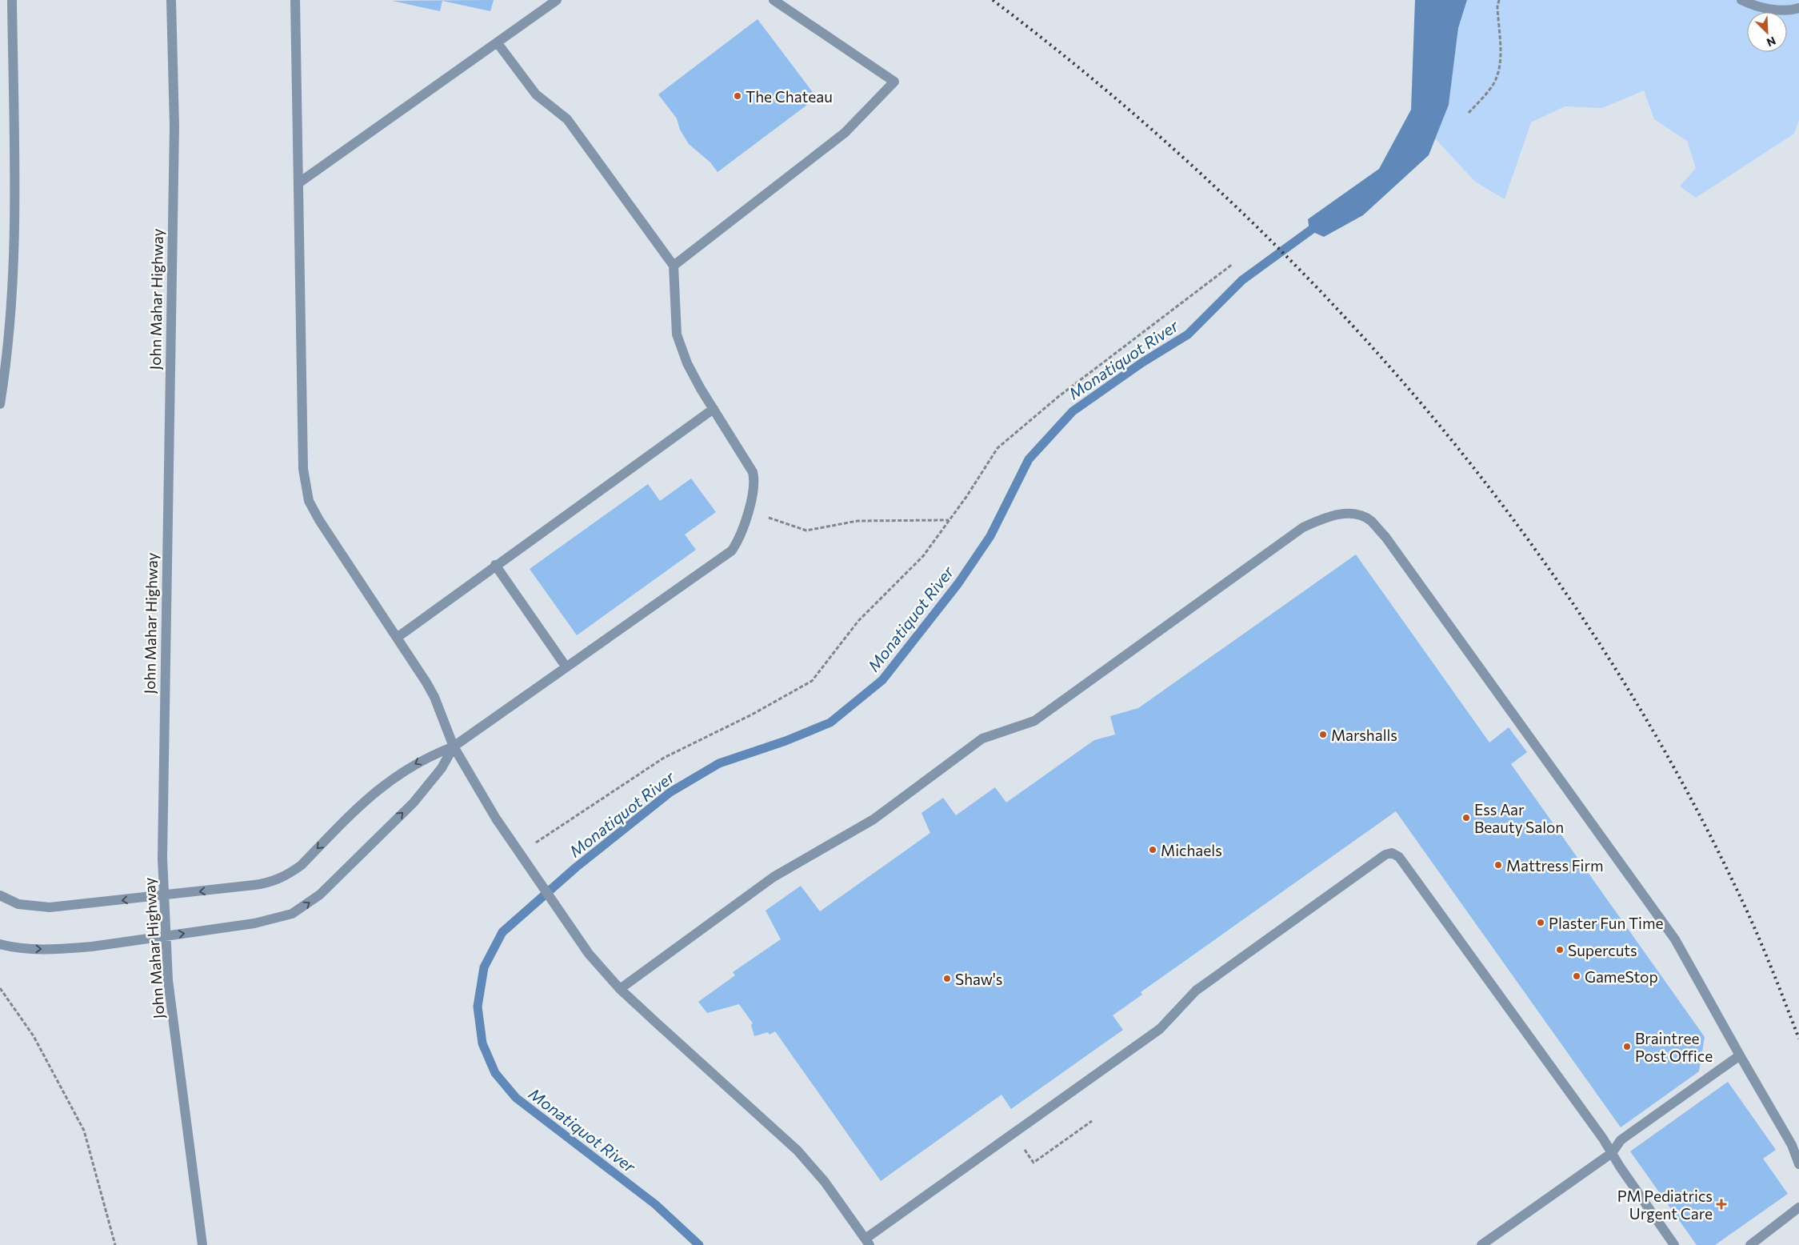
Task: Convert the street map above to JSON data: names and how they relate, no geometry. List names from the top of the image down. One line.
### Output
{"streets":{"street":["John Mahar Highway"]},"water":["Monatiquot River"],"places":{"other":["The Chateau","Marshalls","Ess Aar Beauty Salon","Michaels","Mattress Firm","Plaster Fun Time","Supercuts","GameStop","Shaw's","Braintree Post Office"],"health":["PM Pediatrics Urgent Care"]},"north":"bottom right"}
